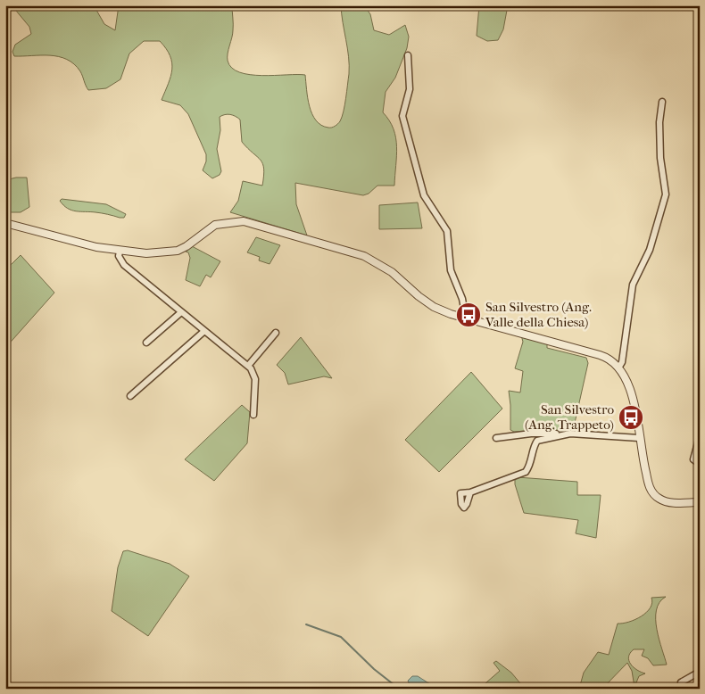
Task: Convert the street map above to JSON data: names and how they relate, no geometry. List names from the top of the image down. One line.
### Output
{"places":{"bus stop":["San Silvestro (Ang. Valle della Chiesa)","San Silvestro (Ang. Trappeto)"]}}
